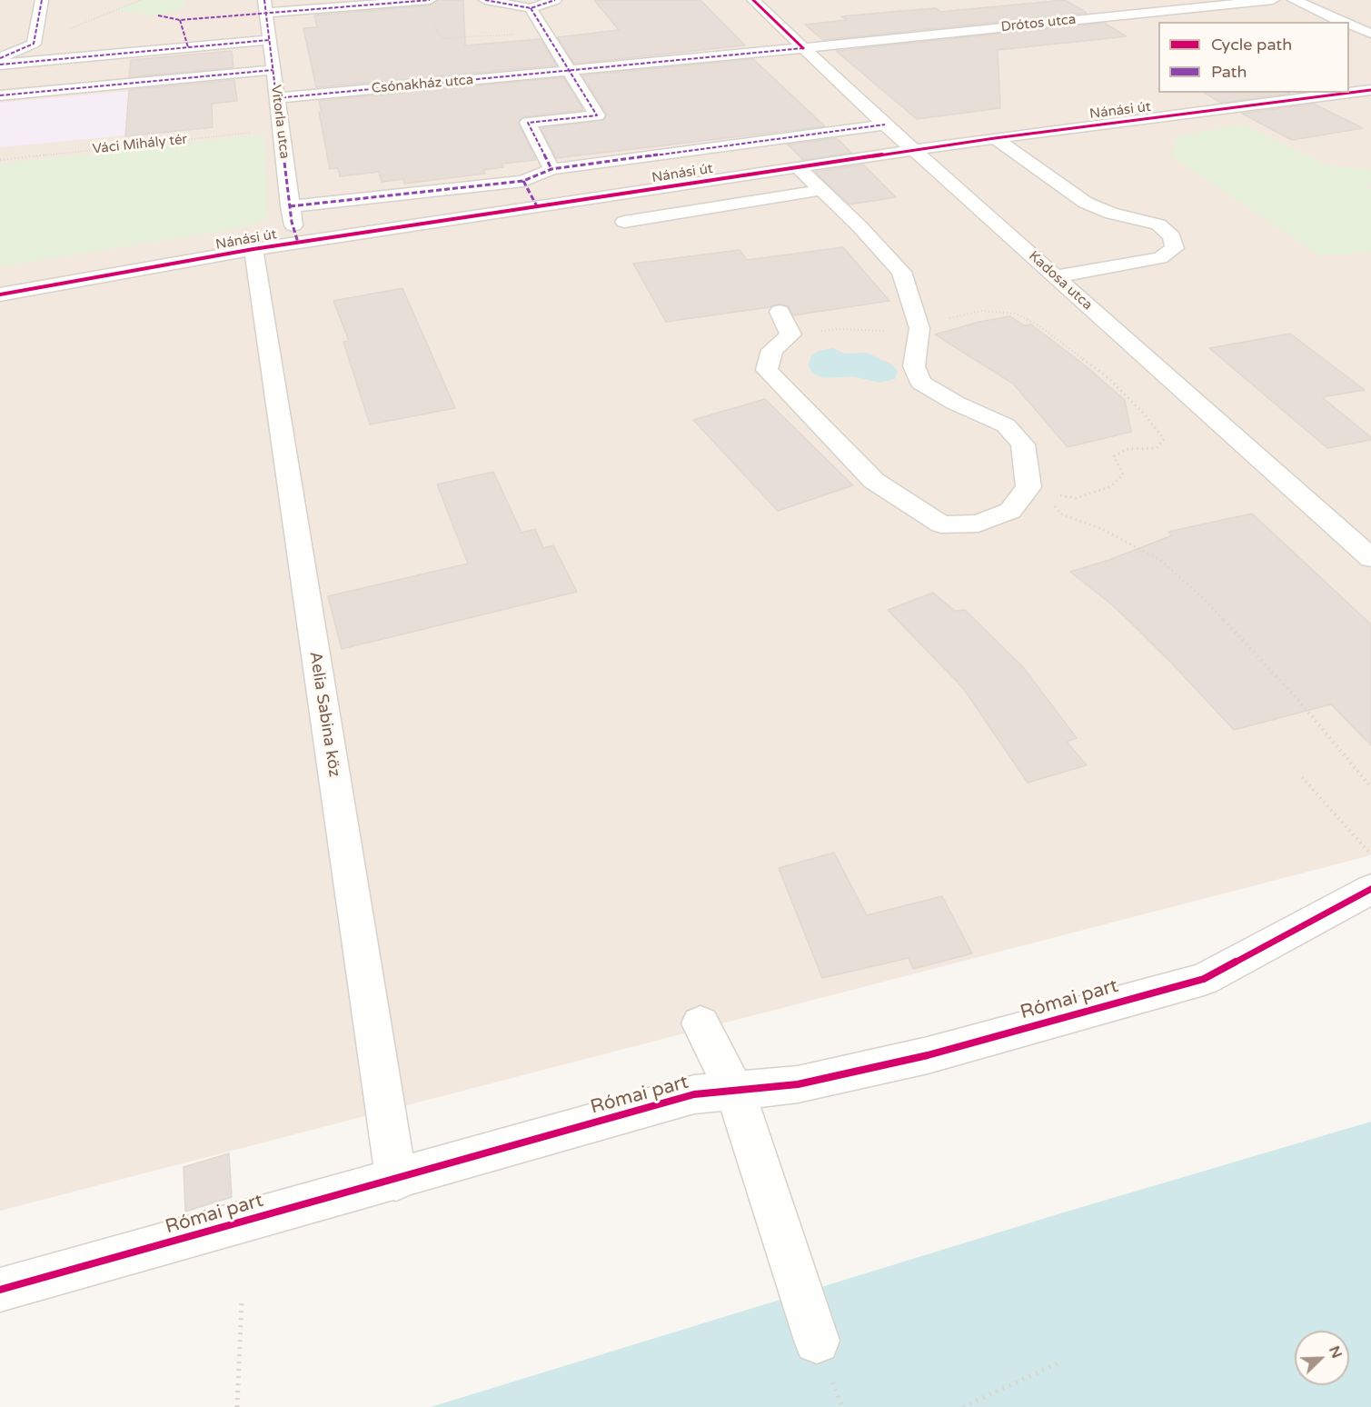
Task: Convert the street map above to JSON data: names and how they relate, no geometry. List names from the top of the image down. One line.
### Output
{"streets":{"street":["Drótos utca","Csónakház utca","Nánási út","Vitorla utca","Kadosa utca","Aelia Sabina köz","Római part"],"path":["Váci Mihály tér"]},"crossings":[["Drótos utca","Csónakház utca"],["Drótos utca","Kadosa utca"],["Csónakház utca","Vitorla utca"],["Csónakház utca","Kadosa utca"],["Nánási út","Vitorla utca"],["Nánási út","Kadosa utca"],["Nánási út","Aelia Sabina köz"],["Vitorla utca","Váci Mihály tér"],["Aelia Sabina köz","Római part"]],"legend":["Cycle path","Path"],"north":"top right"}
